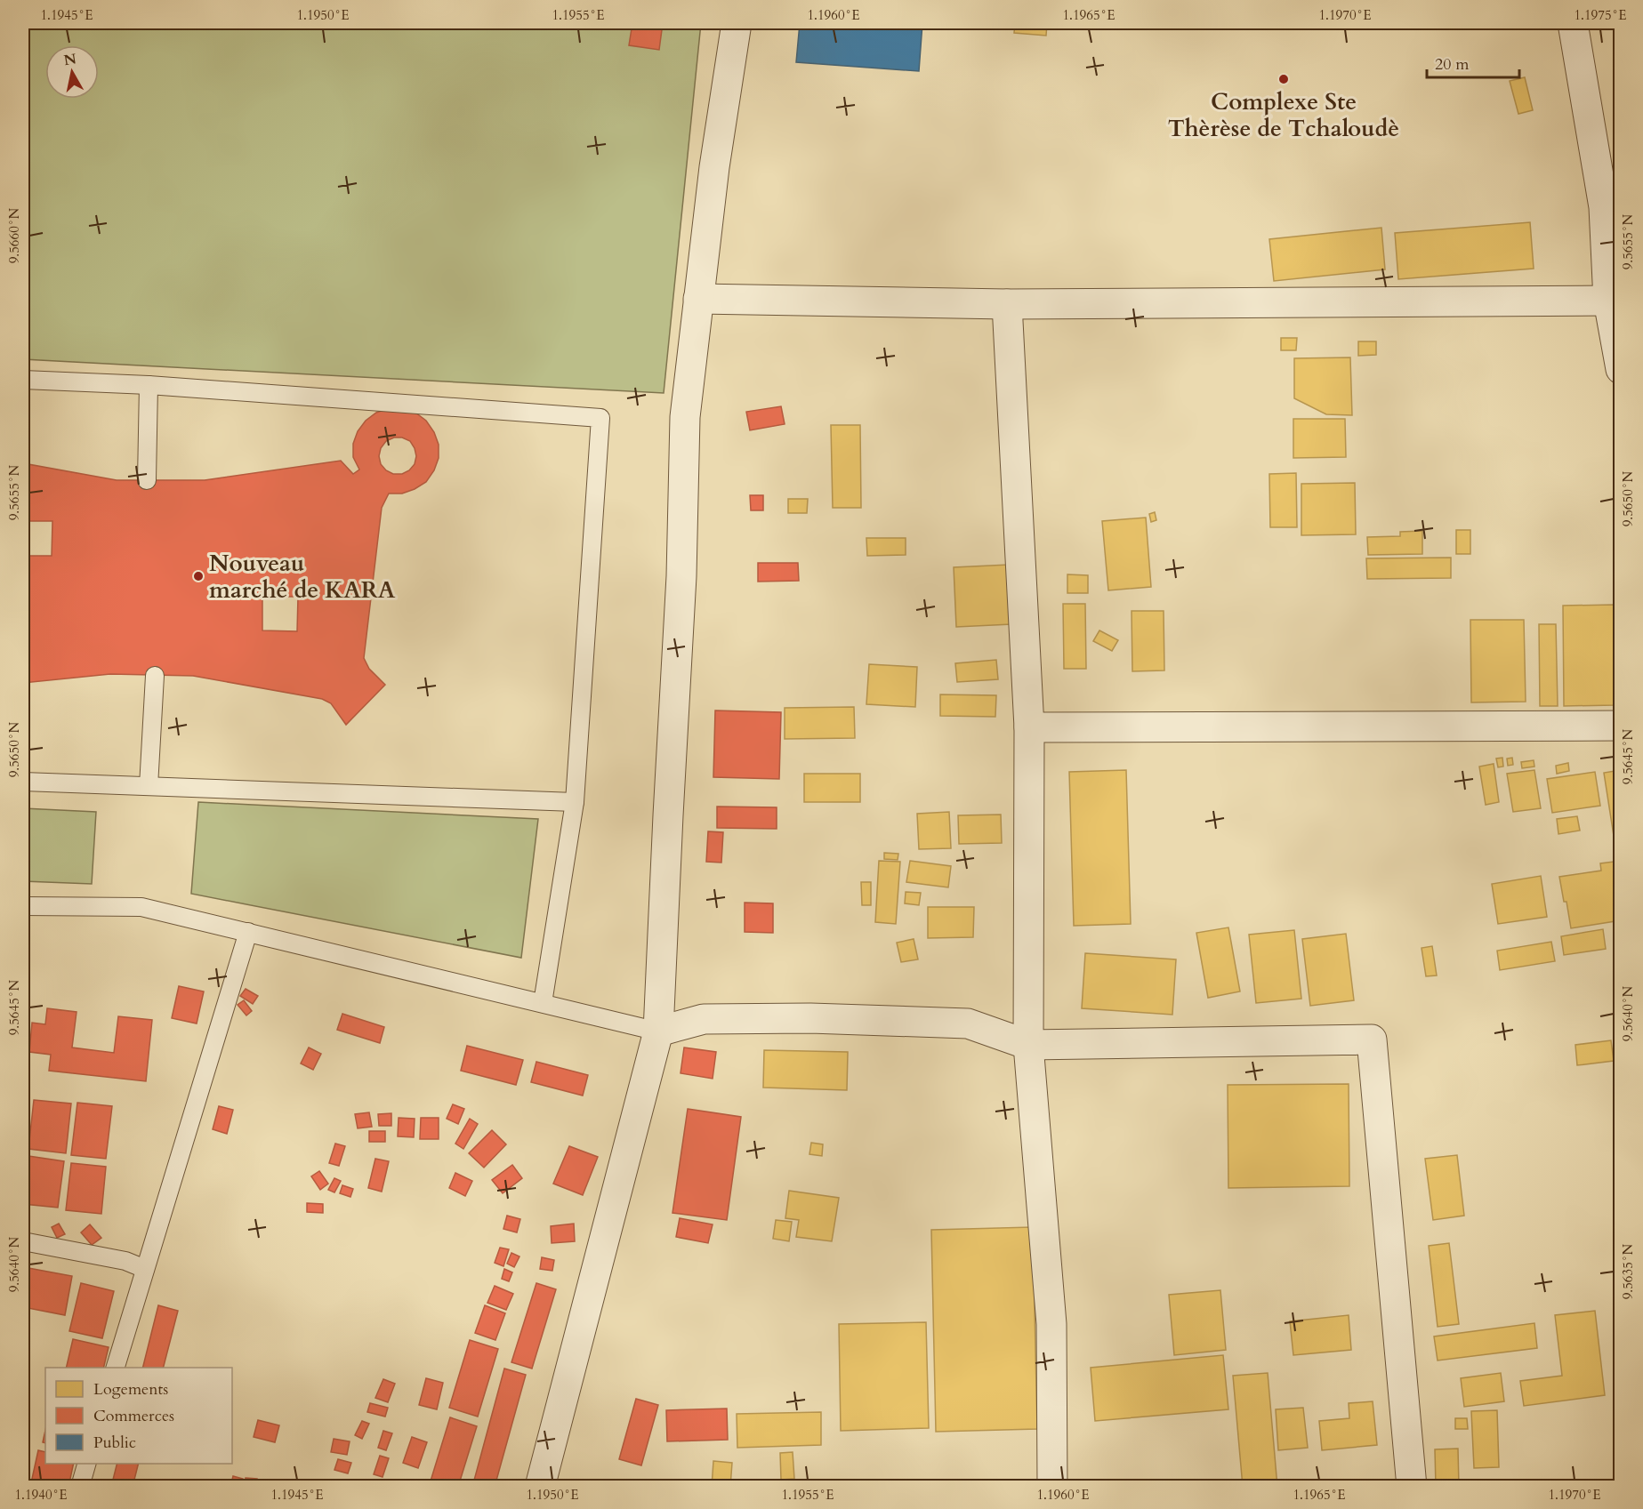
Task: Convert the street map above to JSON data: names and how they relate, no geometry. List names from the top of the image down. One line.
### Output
{"places":["Complexe Ste Thèrèse de Tchaloudè","Nouveau marché de KARA"],"legend":["Logements","Commerces","Public"],"scale_bar":"20 m","north":"top","coordinates":["1.1945°E","1.1950°E","1.1955°E","1.1960°E","1.1965°E","1.1970°E","1.1975°E","9.5660°N","9.5655°N","9.5650°N","9.5645°N","9.5640°N","9.5635°N","1.1940°E"]}
